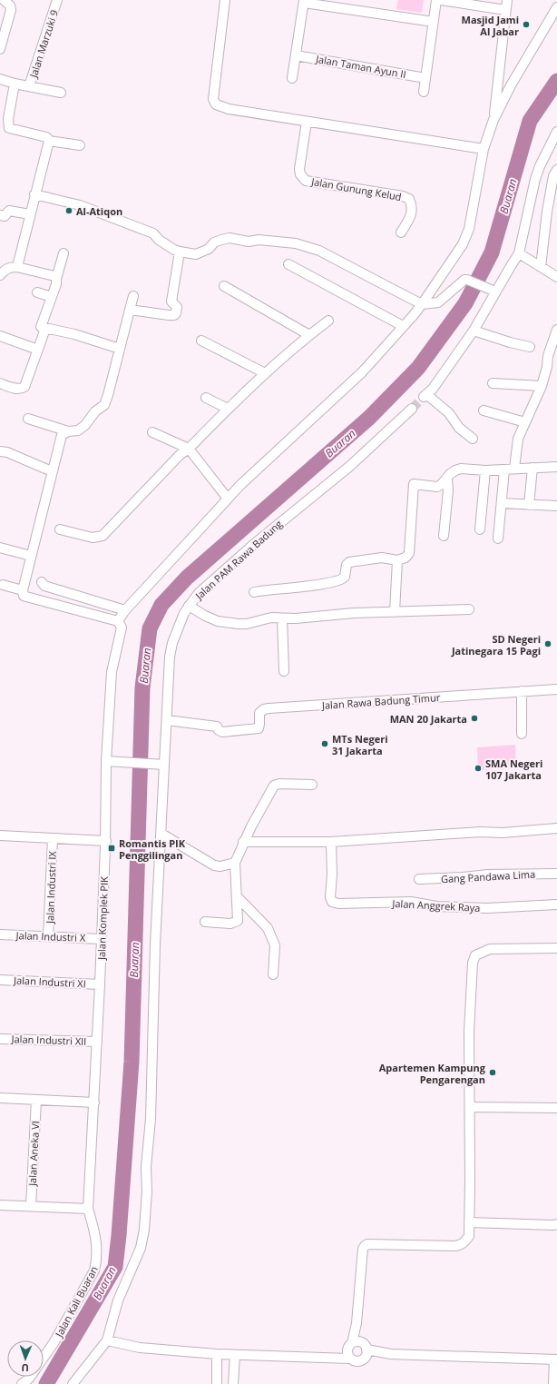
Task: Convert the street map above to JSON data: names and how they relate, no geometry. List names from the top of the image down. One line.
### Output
{"streets":{"street":["Jalan Marzuki 9","Jalan Taman Ayun II","Jalan Gunung Kelud","Jalan PAM Rawa Badung","Jalan Rawa Badung Timur","Gang Pandawa Lima","Jalan Industri IX","Jalan Anggrek Raya","Jalan Komplek PIK","Jalan Industri X","Jalan Industri XI","Jalan Industri XII","Jalan Aneka VI","Jalan Kali Buaran"]},"crossings":[["Jalan PAM Rawa Badung","Jalan Rawa Badung Timur"],["Jalan Industri IX","Jalan Industri X"],["Jalan Komplek PIK","Jalan Industri X"],["Jalan Komplek PIK","Jalan Industri XI"],["Jalan Komplek PIK","Jalan Industri XII"],["Jalan Komplek PIK","Jalan Kali Buaran"]],"water":["Buaran"],"places":{"other":["Masjid Jami Al Jabar","Al-Atiqon","SD Negeri Jatinegara 15 Pagi","MAN 20 Jakarta","MTs Negeri 31 Jakarta","SMA Negeri 107 Jakarta","Apartemen Kampung Pengarengan"],"transit":["Romantis PIK Penggilingan"]},"north":"bottom"}
